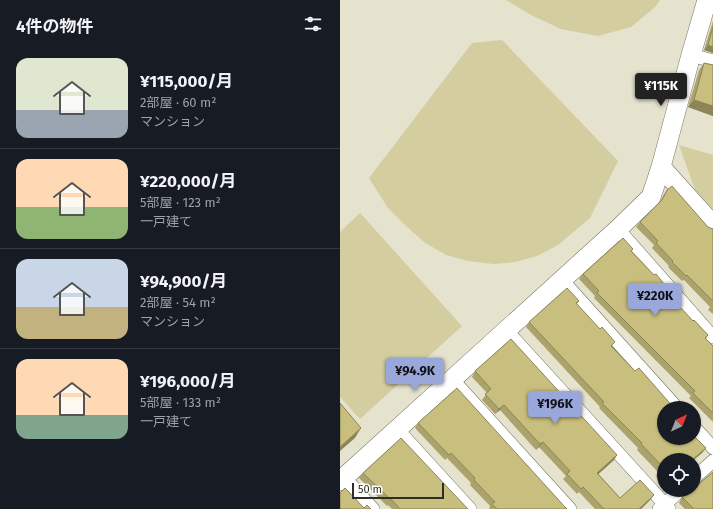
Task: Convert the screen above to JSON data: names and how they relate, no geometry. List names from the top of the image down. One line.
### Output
{"scale_bar":"50 m","north":"top right","page":{"heading":"4件の物件","list":[{"name":"¥115,000/月","note":"2部屋 · 60 m² · マンション"},{"name":"¥220,000/月","note":"5部屋 · 123 m² · 一戸建て"},{"name":"¥94,900/月","note":"2部屋 · 54 m² · マンション"},{"name":"¥196,000/月","note":"5部屋 · 133 m² · 一戸建て"}],"price":["¥115K","¥220K","¥94.9K","¥196K"],"scale":"50 m"}}
